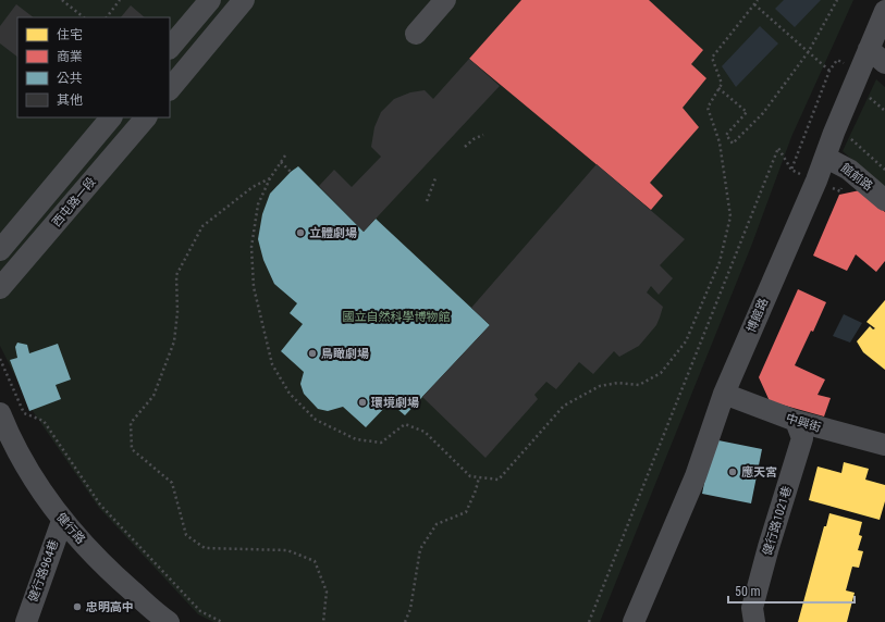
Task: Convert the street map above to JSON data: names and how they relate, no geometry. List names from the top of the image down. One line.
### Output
{"streets":{"street":["館前路","西屯路一段","博館路","中興街","健行路1021巷","健行路","健行路964巷"]},"crossings":[["館前路","博館路"],["博館路","中興街"],["中興街","健行路1021巷"],["健行路","健行路964巷"]],"parks":["國立自然科學博物館"],"places":["立體劇場","鳥瞰劇場","環境劇場","應天宮","忠明高中"],"legend":["住宅","商業","公共","其他"],"scale_bar":"50 m"}
